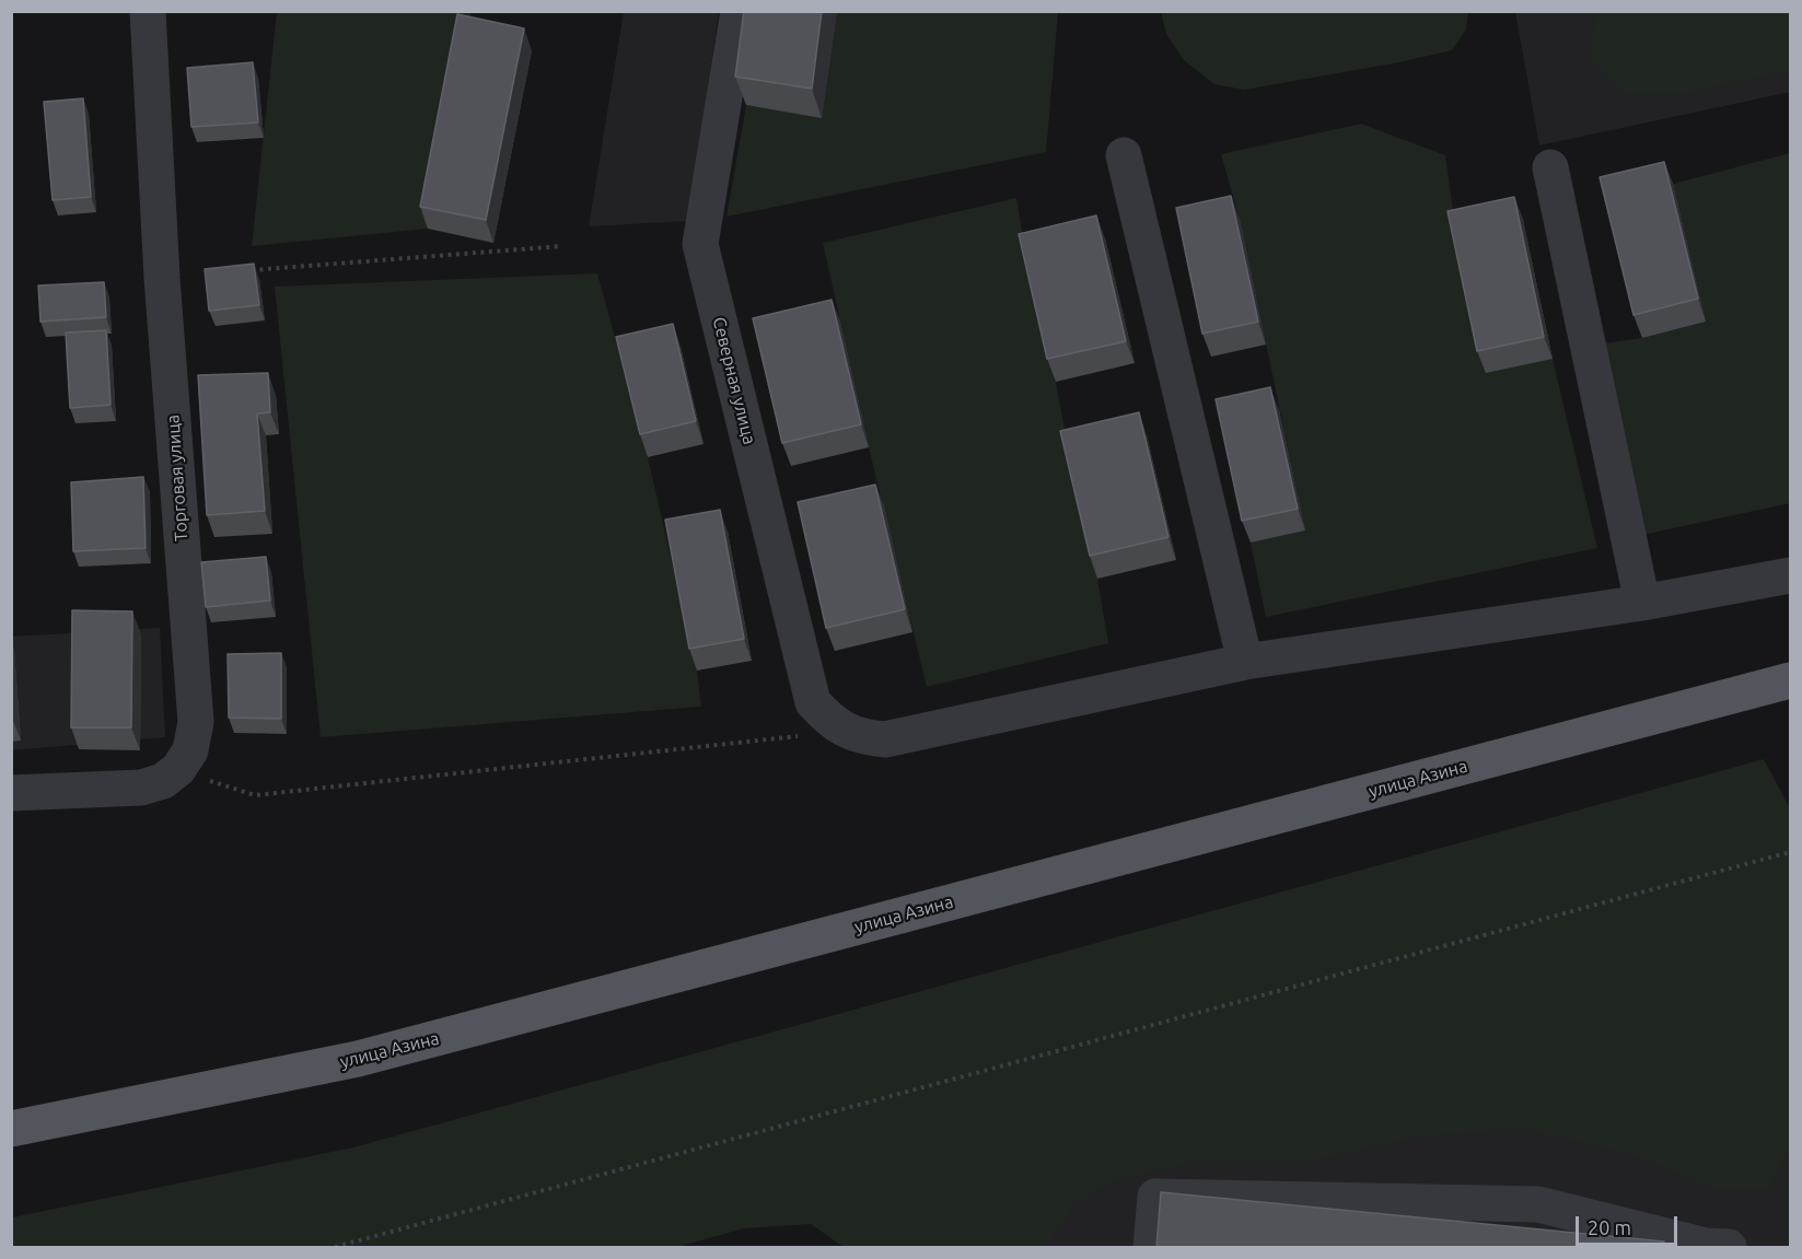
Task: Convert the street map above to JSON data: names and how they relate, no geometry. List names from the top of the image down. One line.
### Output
{"streets":{"main road":["улица Азина"],"street":["Северная улица","Торговая улица"]},"scale_bar":"20 m"}
